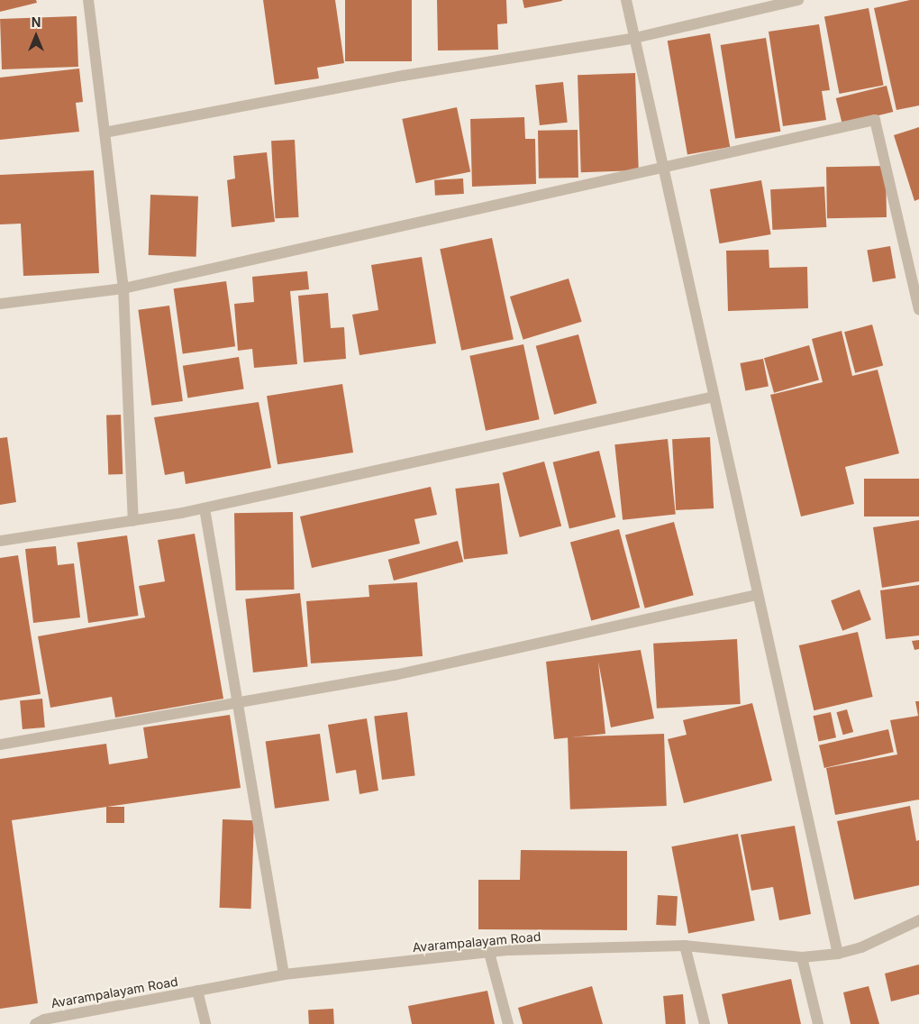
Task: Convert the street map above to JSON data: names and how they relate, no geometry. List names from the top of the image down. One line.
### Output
{"streets":{"street":["Avarampalayam Road"]},"north":"top"}
